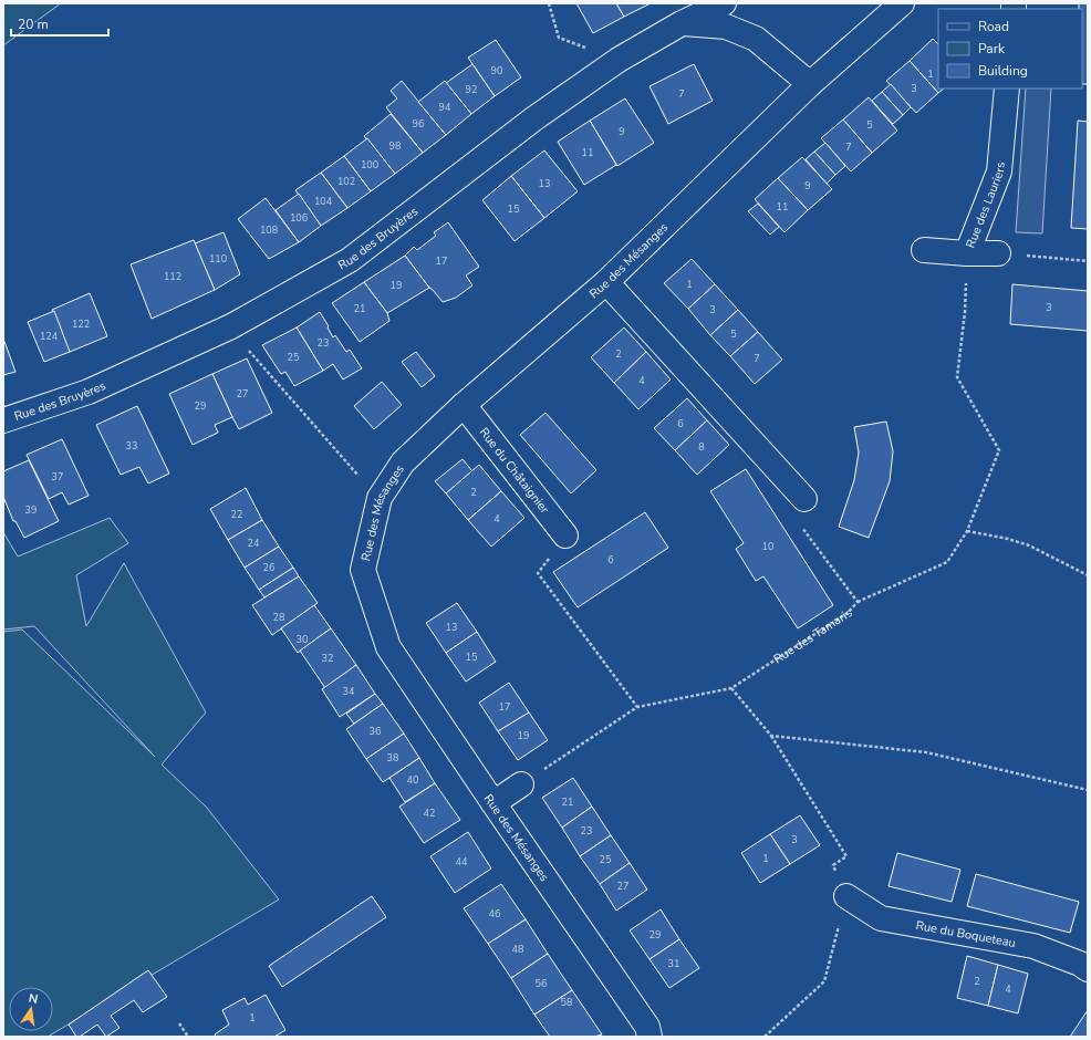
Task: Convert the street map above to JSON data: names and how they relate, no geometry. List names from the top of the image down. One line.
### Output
{"streets":{"street":["Rue des Lauriers","Rue des Bruyères","Rue des Mésanges","Rue du Châtaignier","Rue du Boqueteau"],"path":["Rue des Tamaris"]},"crossings":[["Rue des Mésanges","Rue du Châtaignier"]],"house_numbers":["90","1","3","92","7","94","96","5","9","98","7","11","100","102","13","9","104","11","15","106","108","110","17","112","1","19","3","21","3","122","5","124","23","2","25","7","4","27","29","6","33","8","37","2","39","22","4","24","10","6","26","28","13","30","15","32","34","17","36","19","38","40","21","42","23","3","1","25","44","27","46","29","48","31","2","56","4","58","1"],"legend":["Road","Park","Building"],"scale_bar":"20 m","north":"top"}
